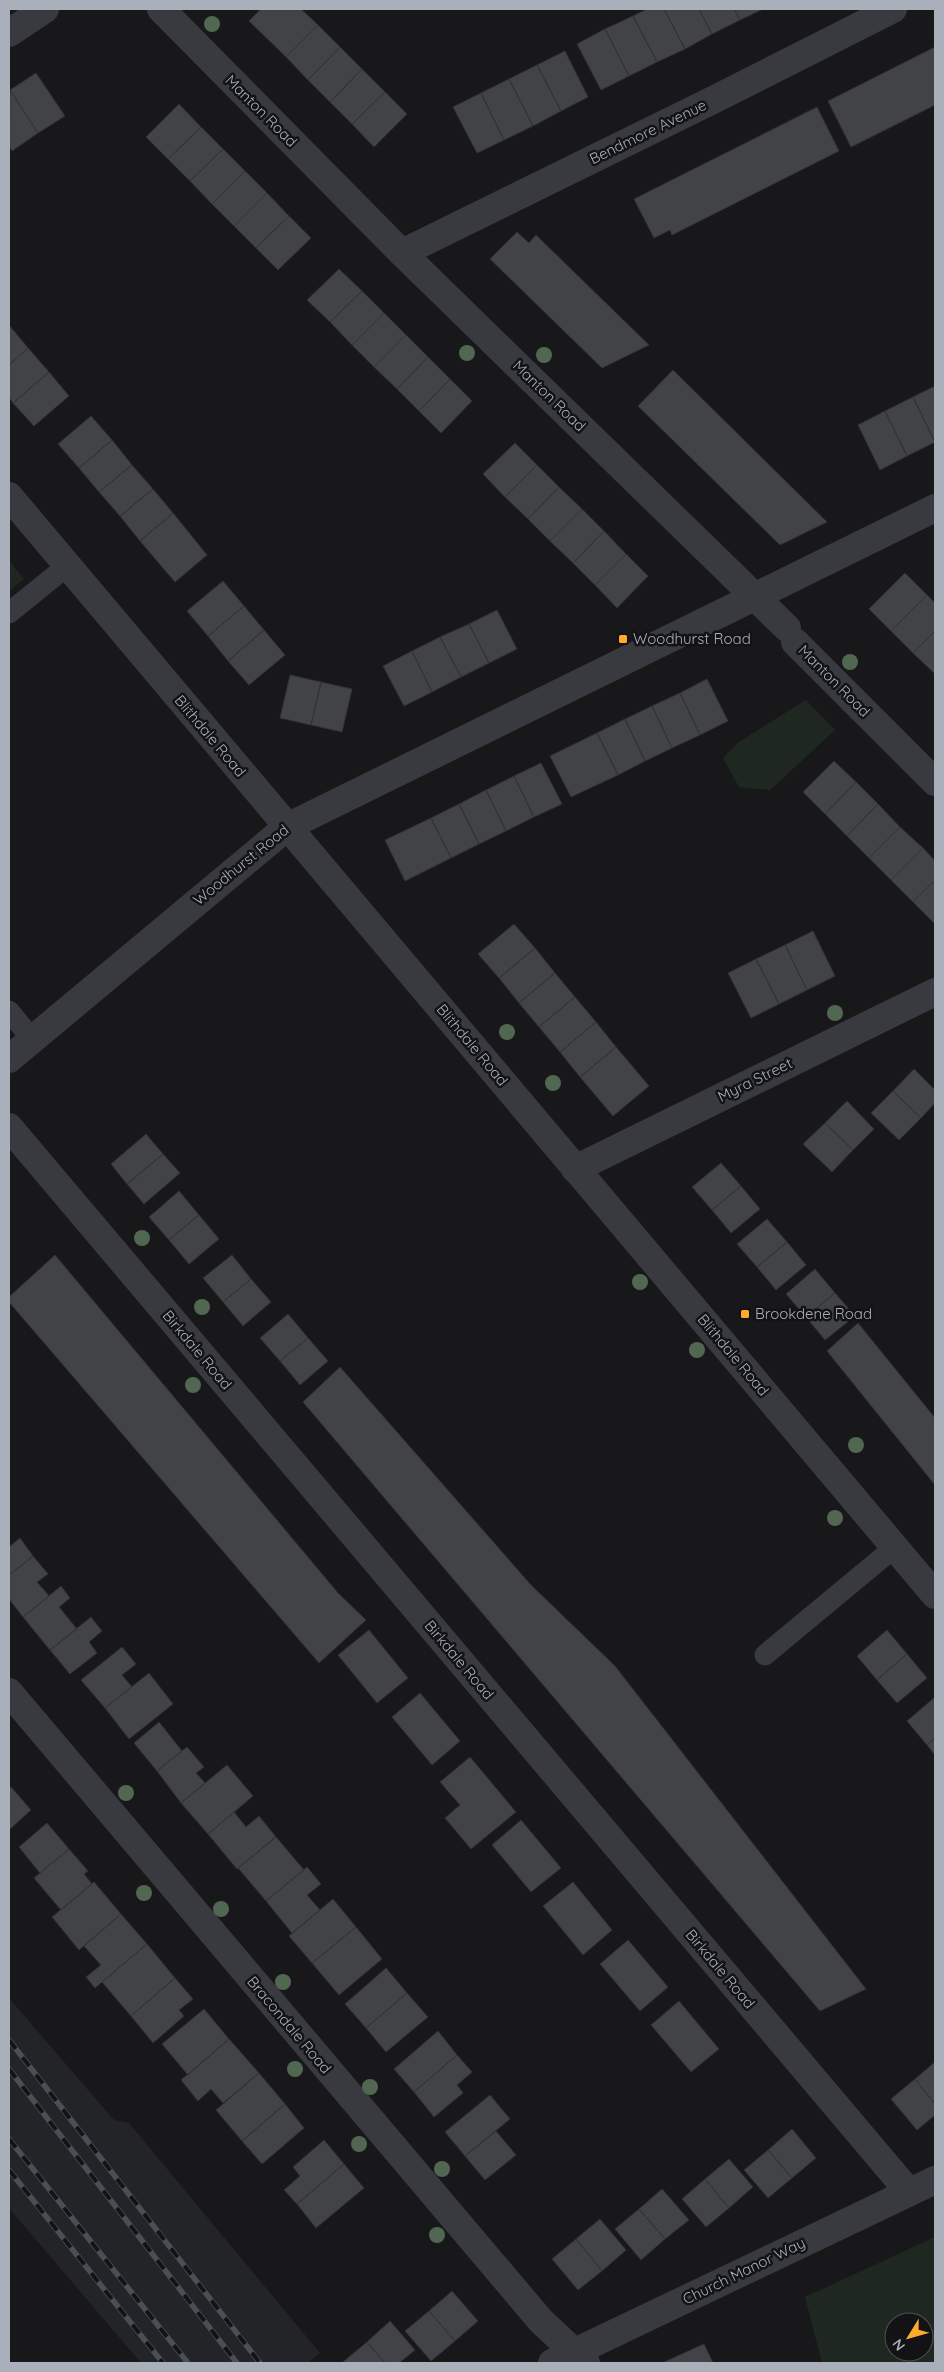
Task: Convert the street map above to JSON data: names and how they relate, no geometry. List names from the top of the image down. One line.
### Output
{"streets":{"street":["Manton Road","Bendmore Avenue","Blithdale Road","Woodhurst Road","Myra Street","Birkdale Road","Bracondale Road","Church Manor Way"]},"crossings":[["Manton Road","Bendmore Avenue"],["Manton Road","Woodhurst Road"],["Blithdale Road","Woodhurst Road"],["Blithdale Road","Myra Street"],["Birkdale Road","Church Manor Way"],["Bracondale Road","Church Manor Way"]],"places":{"transit":["Woodhurst Road","Brookdene Road"]},"north":"bottom left"}
